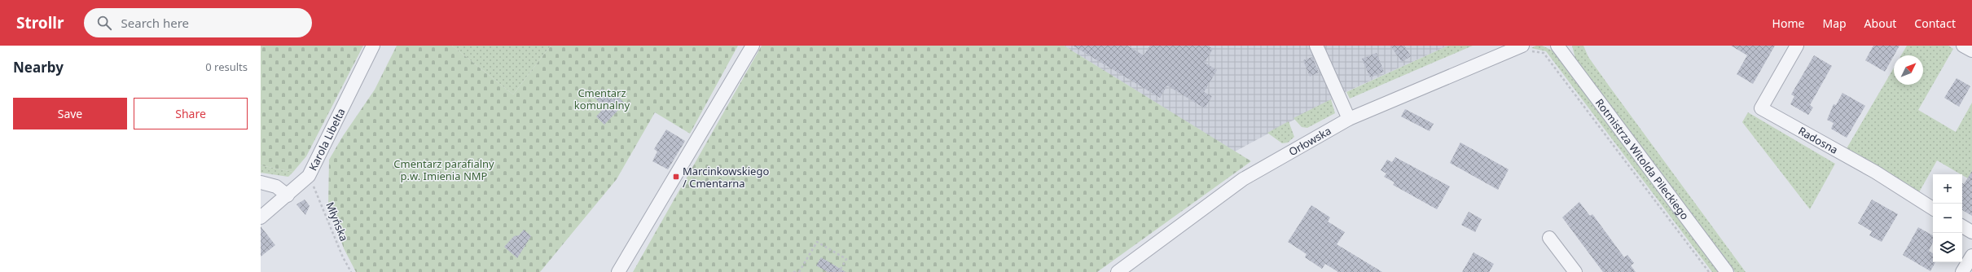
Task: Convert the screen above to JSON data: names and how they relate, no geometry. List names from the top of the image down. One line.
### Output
{"streets":{"street":["Karola Libelta","Radosna","Orłowska","Rotmistrza Witolda Pileckiego"],"path":["Młyńska"]},"crossings":[["Karola Libelta","Młyńska"]],"parks":["Cmentarz komunalny","Cmentarz parafialny p.w. Imienia NMP"],"places":{"transit":["Marcinkowskiego / Cmentarna"]},"north":"top right","page":{"header":"Strollr","search":"Search here","nav":["Home","Map","About","Contact"],"heading":["Nearby","0 results"],"buttons":["Save","Share"],"map_buttons":["+","−"]}}
